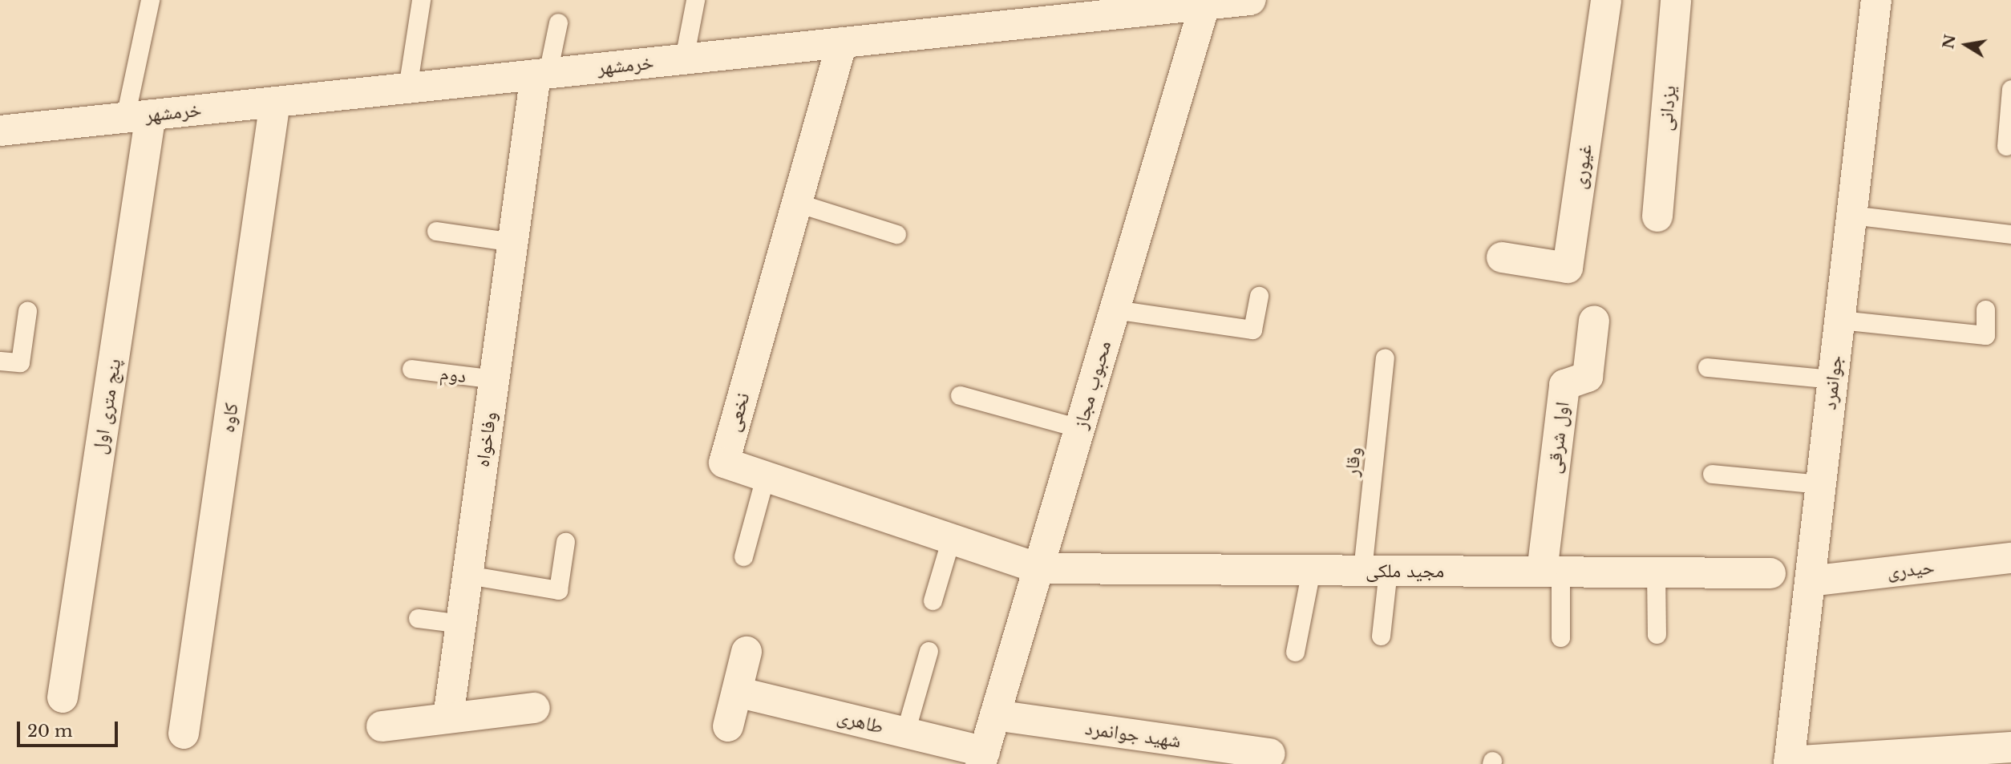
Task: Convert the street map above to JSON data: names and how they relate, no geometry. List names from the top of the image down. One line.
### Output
{"streets":{"street":["خرمشهر","یزدانی","غیوری","جوانمرد","محبوب مجاز","پنج متری اول","نخعی","کاوه","اول شرقی","وفاخواه","حیدری","مجید ملکی","طاهری","شهید جوانمرد"],"lane":["دوم","وقار"]},"crossings":[["خرمشهر","محبوب مجاز"],["خرمشهر","پنج متری اول"],["خرمشهر","نخعی"],["خرمشهر","کاوه"],["خرمشهر","وفاخواه"],["دوم","وفاخواه"],["جوانمرد","حیدری"],["محبوب مجاز","نخعی"],["محبوب مجاز","مجید ملکی"],["محبوب مجاز","طاهری"],["محبوب مجاز","شهید جوانمرد"],["نخعی","مجید ملکی"],["اول شرقی","مجید ملکی"],["وقار","مجید ملکی"]],"scale_bar":"20 m","north":"left"}
